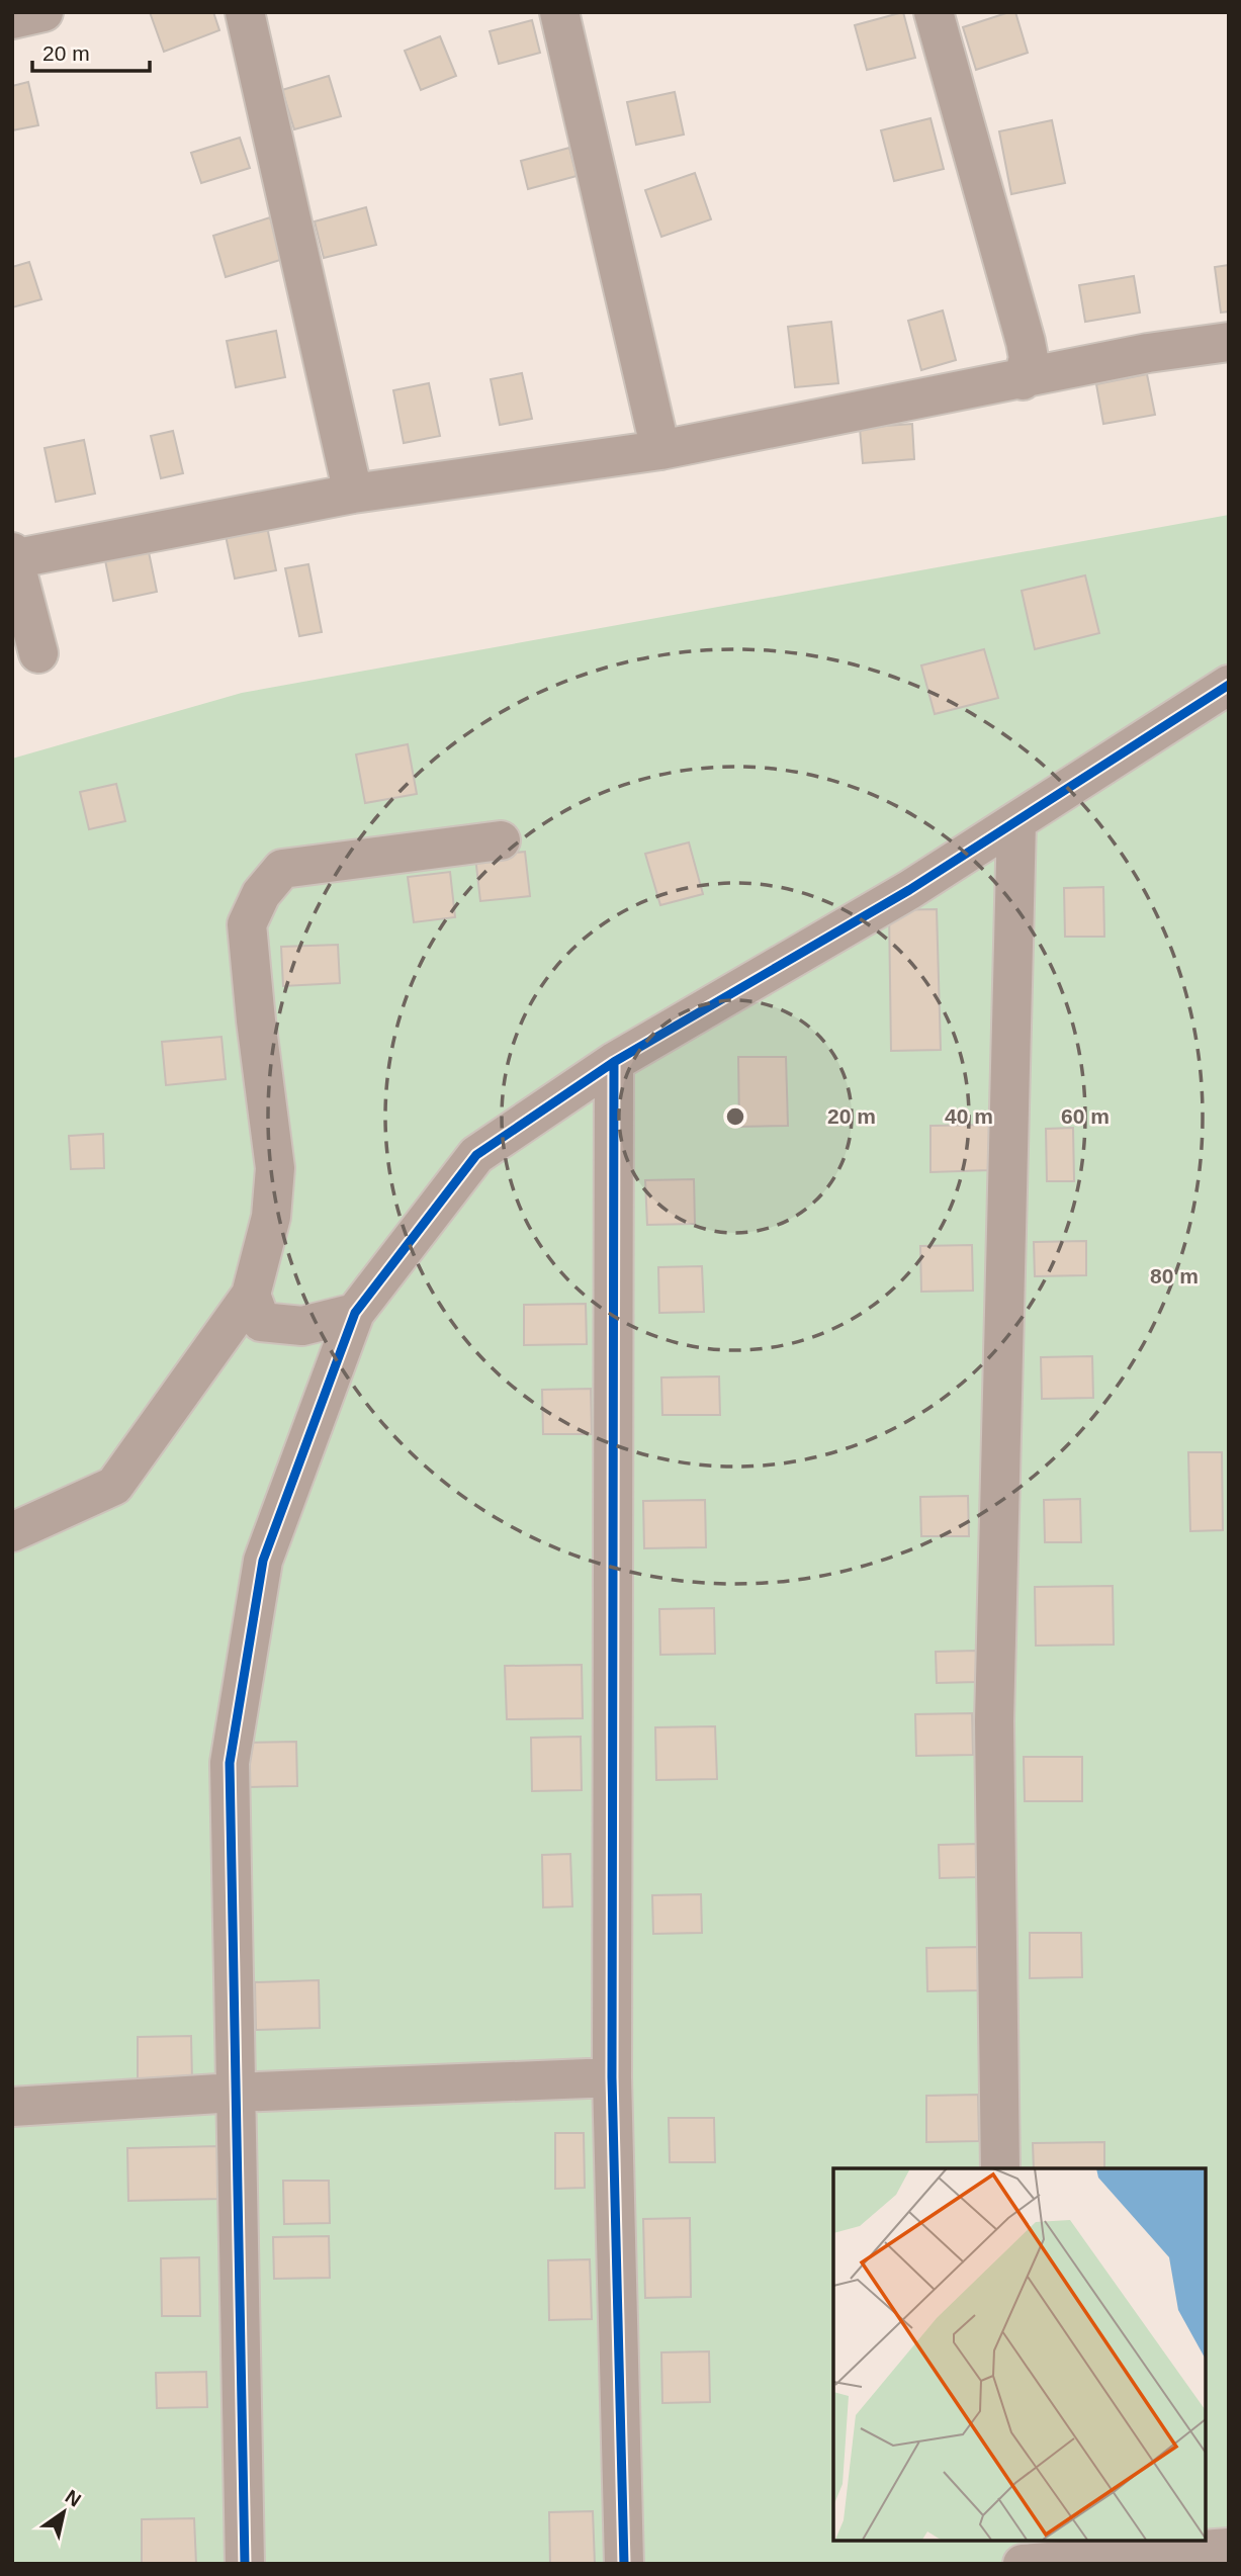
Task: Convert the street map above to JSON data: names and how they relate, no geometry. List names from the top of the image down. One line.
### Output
{"scale_bar":"20 m","north":"top right","rings":["20 m","40 m","60 m","80 m"]}
